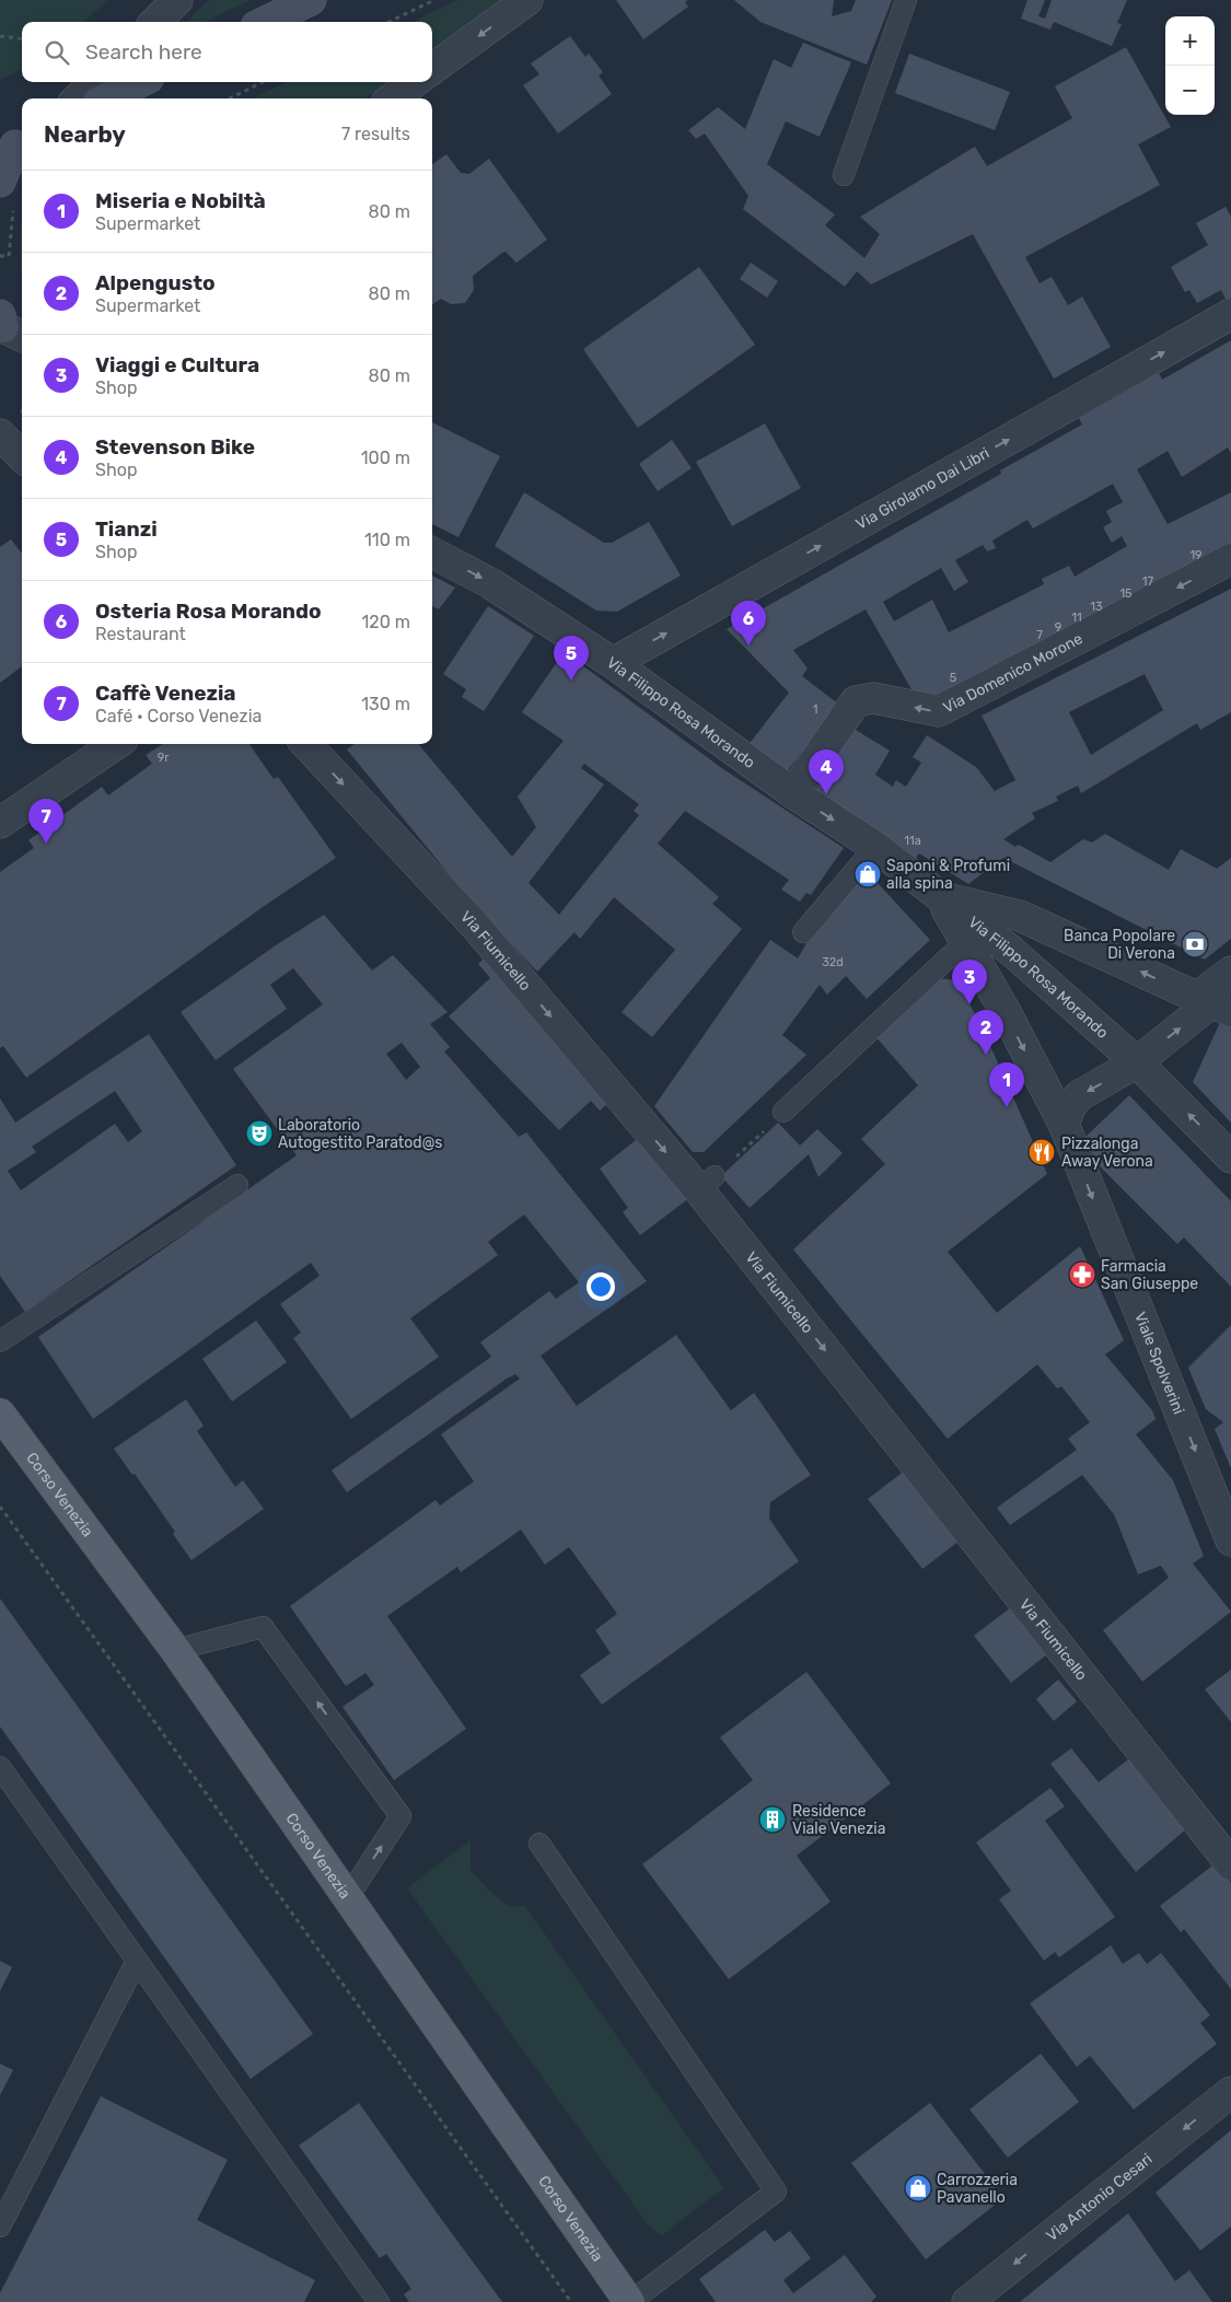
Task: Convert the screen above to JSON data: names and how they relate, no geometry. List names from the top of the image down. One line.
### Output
{"streets":{"main road":["Corso Venezia"],"street":["Via Girolamo Dai Libri","Via Domenico Morone","Via Filippo Rosa Morando","Via Fiumicello","Viale Spolverini","Via Antonio Cesari"]},"crossings":[["Via Girolamo Dai Libri","Via Filippo Rosa Morando"],["Via Domenico Morone","Via Filippo Rosa Morando"],["Via Filippo Rosa Morando","Viale Spolverini"]],"one_way":["Via Girolamo Dai Libri","Via Domenico Morone","Via Fiumicello","Viale Spolverini","Via Antonio Cesari"],"places":{"shop":["Saponi & Profumi alla spina","Carrozzeria Pavanello"],"bank":["Banca Popolare Di Verona"],"theatre":["Laboratorio Autogestito Paratod@s"],"restaurant":["Pizzalonga Away Verona"],"pharmacy":["Farmacia San Giuseppe"],"building":["Residence Viale Venezia"]},"house_numbers":["19","17","15","13","11","9","7","5","1","9r","11a","32d"],"page":{"map_buttons":["+","−"],"search":"Search here","heading":["Nearby","7 results"],"list":[{"mark":"1","name":"Miseria e Nobiltà","note":"Supermarket","value":"80 m"},{"mark":"2","name":"Alpengusto","note":"Supermarket","value":"80 m"},{"mark":"3","name":"Viaggi e Cultura","note":"Shop","value":"80 m"},{"mark":"4","name":"Stevenson Bike","note":"Shop","value":"100 m"},{"mark":"5","name":"Tianzi","note":"Shop","value":"110 m"},{"mark":"6","name":"Osteria Rosa Morando","note":"Restaurant","value":"120 m"},{"mark":"7","name":"Caffè Venezia","note":"Café · Corso Venezia","value":"130 m"}],"pins":["6","5","4","7","3","2","1"]}}
